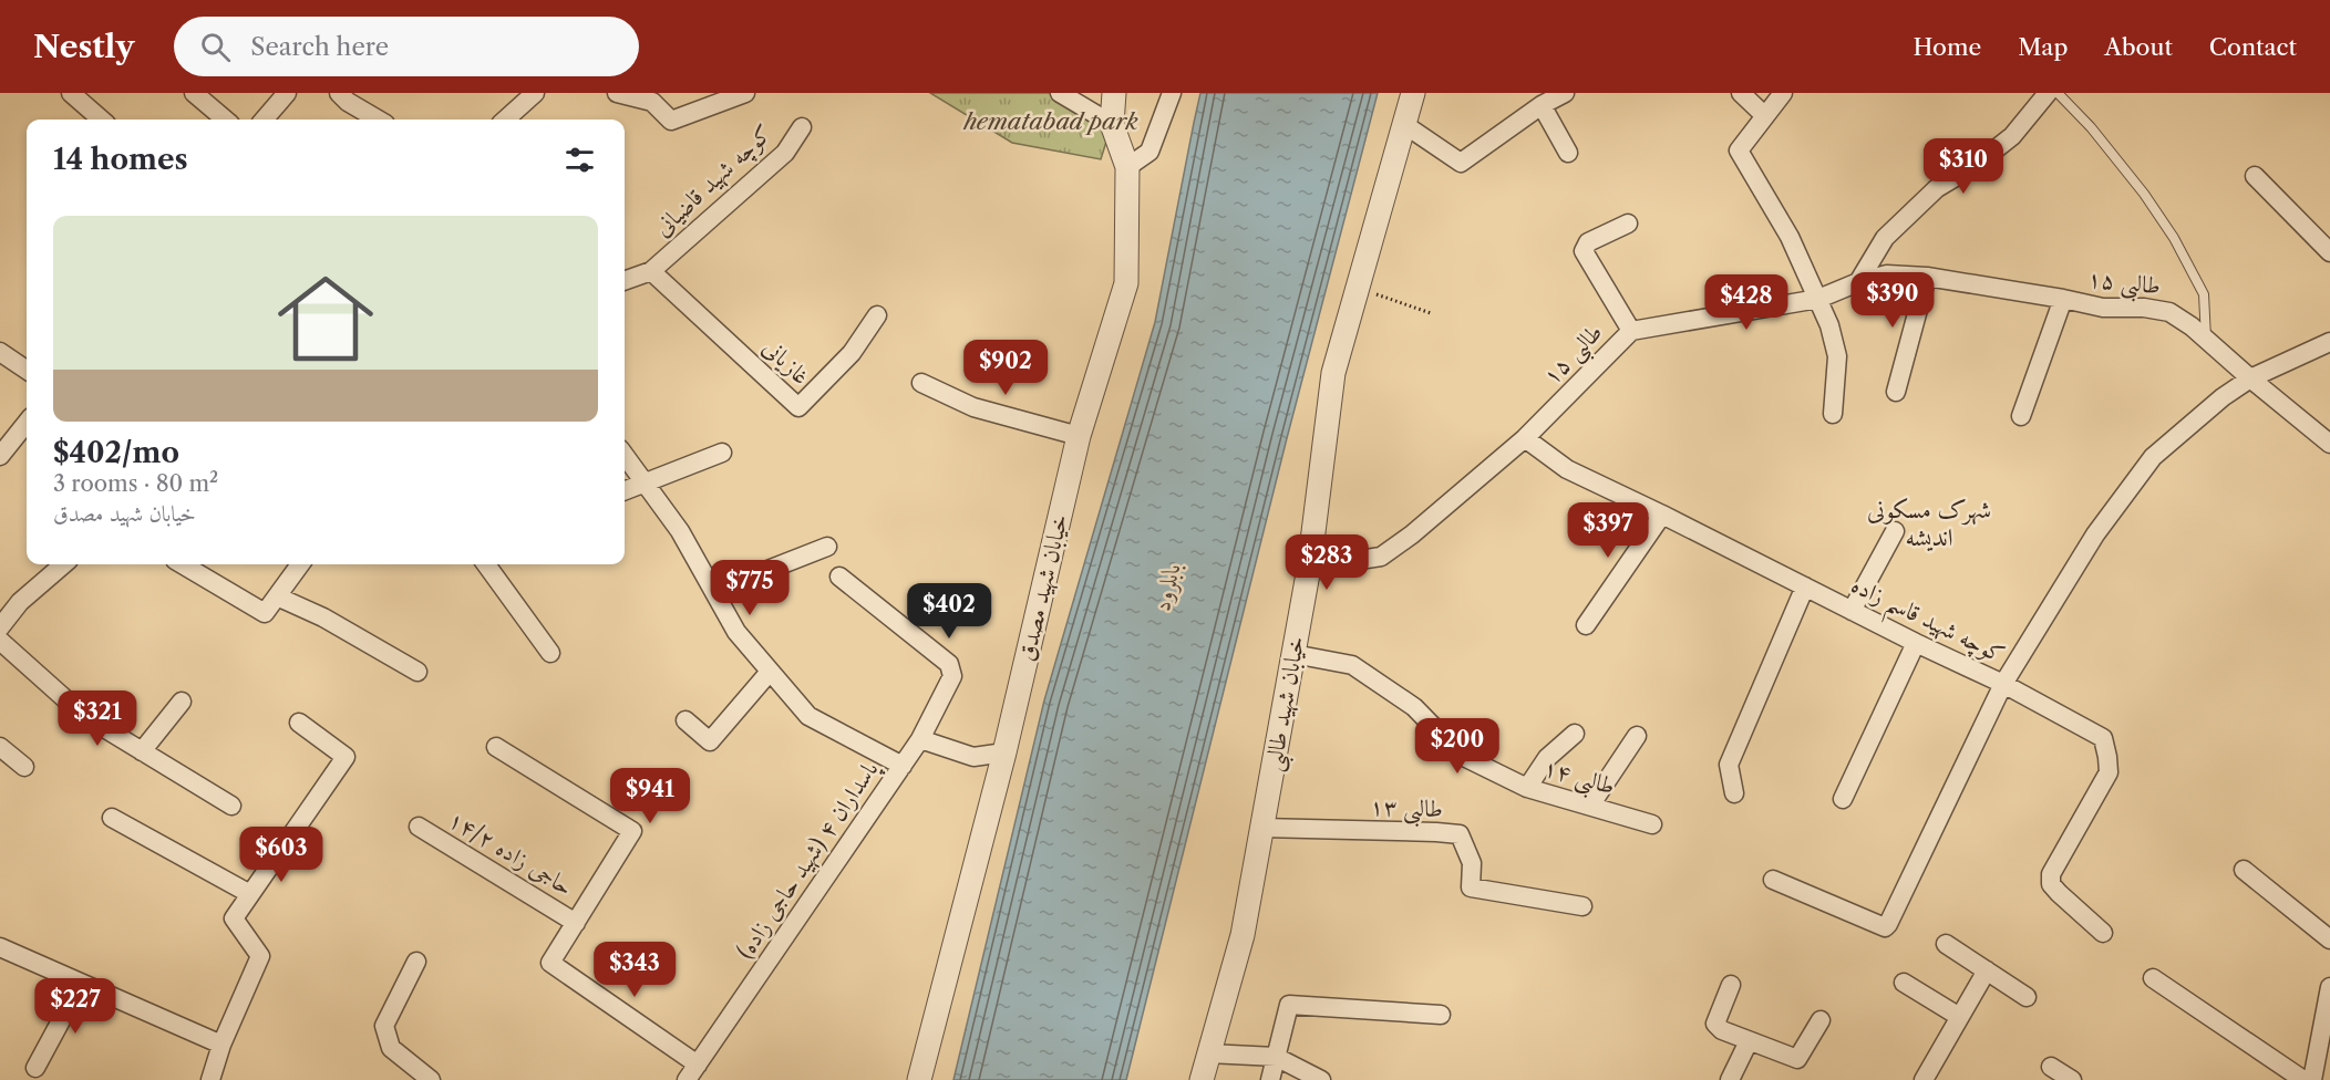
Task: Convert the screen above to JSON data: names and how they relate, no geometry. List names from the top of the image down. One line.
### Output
{"streets":{"street":["کوچه شهید قاضیانی","طالبی ۱۵","غازیانی","خیابان شهید مصدق","کوچه شهید قاسم زاده","خیابان شهید طالبی","طالبی ۱۴","طالبی ۱۳","حاجی زاده ۱۴/۲","پاسداران ۴ (شهید حاجی زاده)"]},"crossings":[["کوچه شهید قاضیانی","غازیانی"],["طالبی ۱۵","کوچه شهید قاسم زاده"],["طالبی ۱۵","خیابان شهید طالبی"],["خیابان شهید طالبی","طالبی ۱۴"],["خیابان شهید طالبی","طالبی ۱۳"]],"districts":["شهرک مسکونی اندیشه"],"water":["بابلرود"],"parks":["hematabad park"],"page":{"header":"Nestly","search":"Search here","nav":["Home","Map","About","Contact"],"heading":"14 homes","price":["$310","$390","$428","$902","$397","$283","$775","$402","$321","$200","$941","$603","$343","$227"],"list":[{"name":"$402/mo","note":"3 rooms · 80 m² · خیابان شهید مصدق"}]}}
